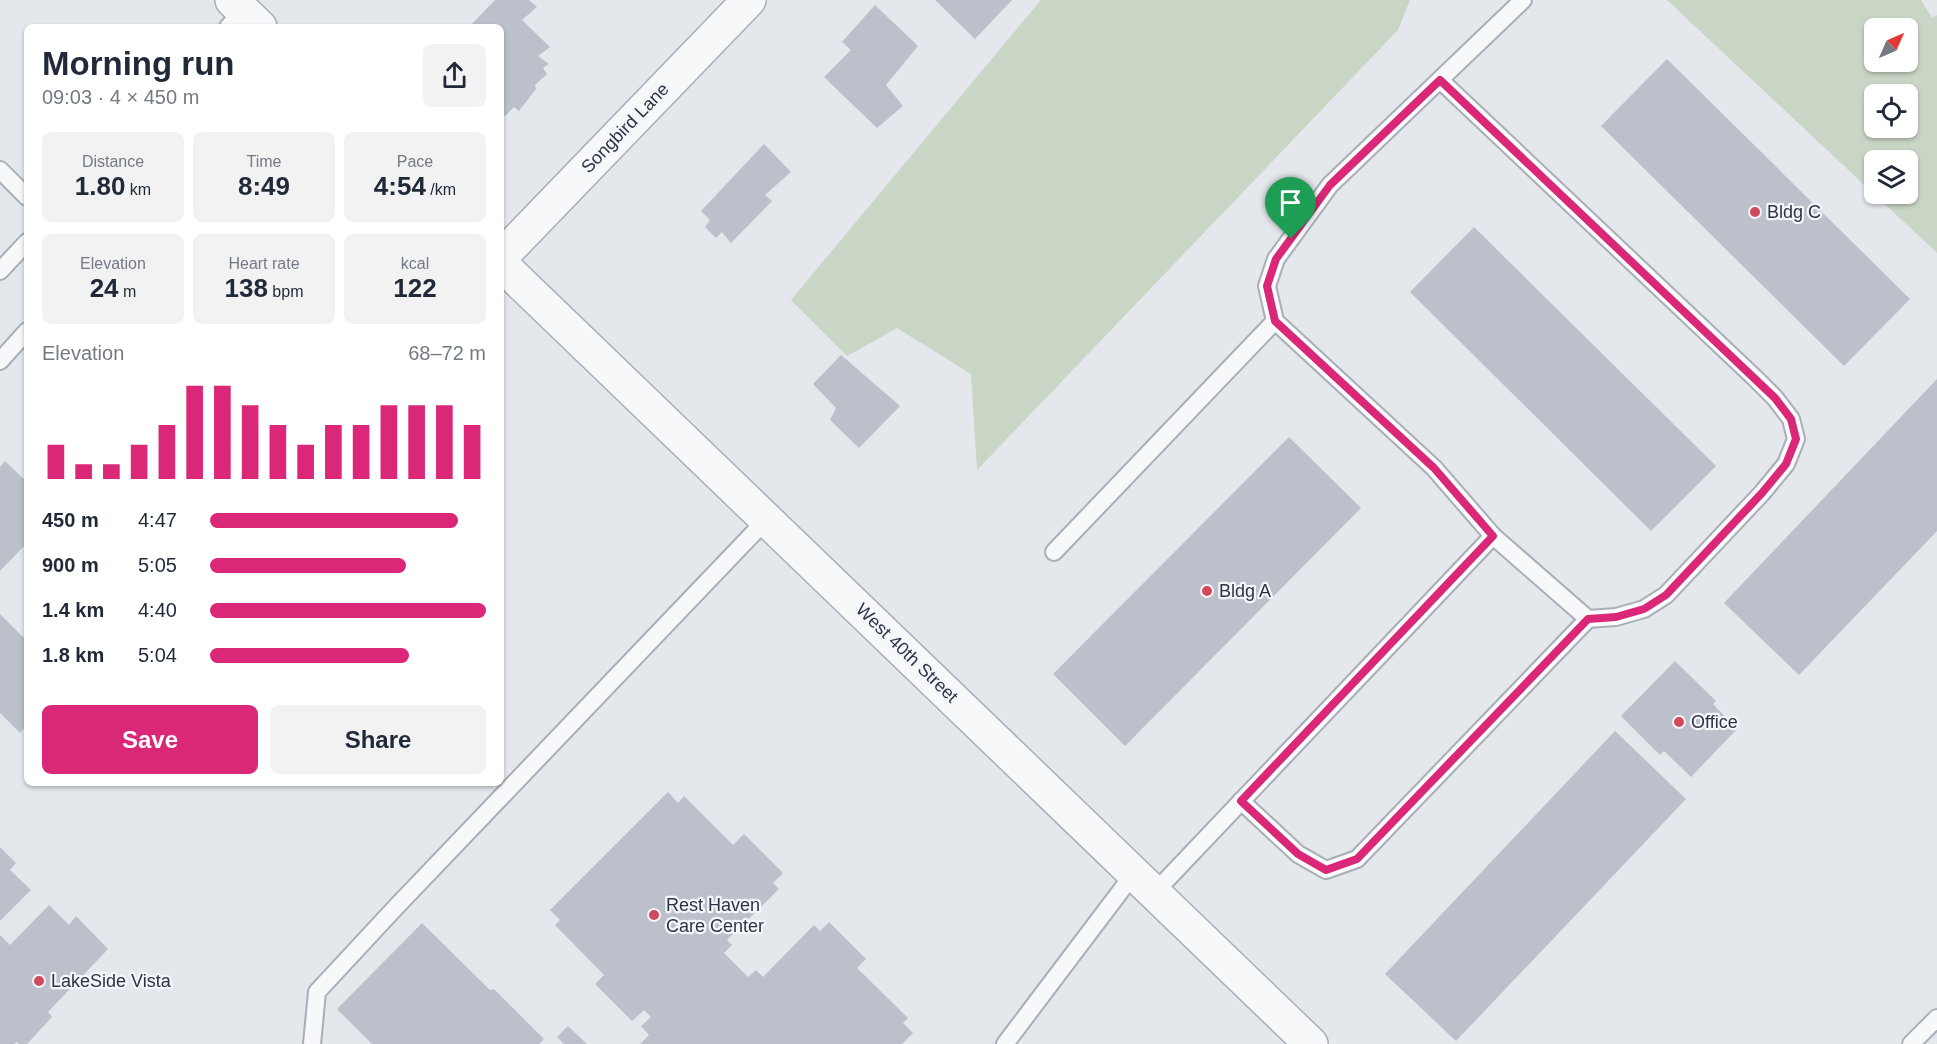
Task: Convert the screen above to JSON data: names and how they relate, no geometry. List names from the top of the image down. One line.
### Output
{"streets":{"street":["Songbird Lane","West 40th Street"]},"places":["Bldg C","Bldg A","Office","Rest Haven Care Center","LakeSide Vista"],"north":"top right","page":{"heading":["Morning run","09:03 · 4 × 450 m"],"stats":[["Distance","1.80 km"],["Time","8:49"],["Pace","4:54 /km"],["Elevation","24 m"],["Heart rate","138 bpm"],["kcal","122"]],"chart":["Elevation","68–72 m"],"list":[{"name":"450 m","note":"4:47"},{"name":"900 m","note":"5:05"},{"name":"1.4 km","note":"4:40"},{"name":"1.8 km","note":"5:04"}],"buttons":["Save","Share"]}}
